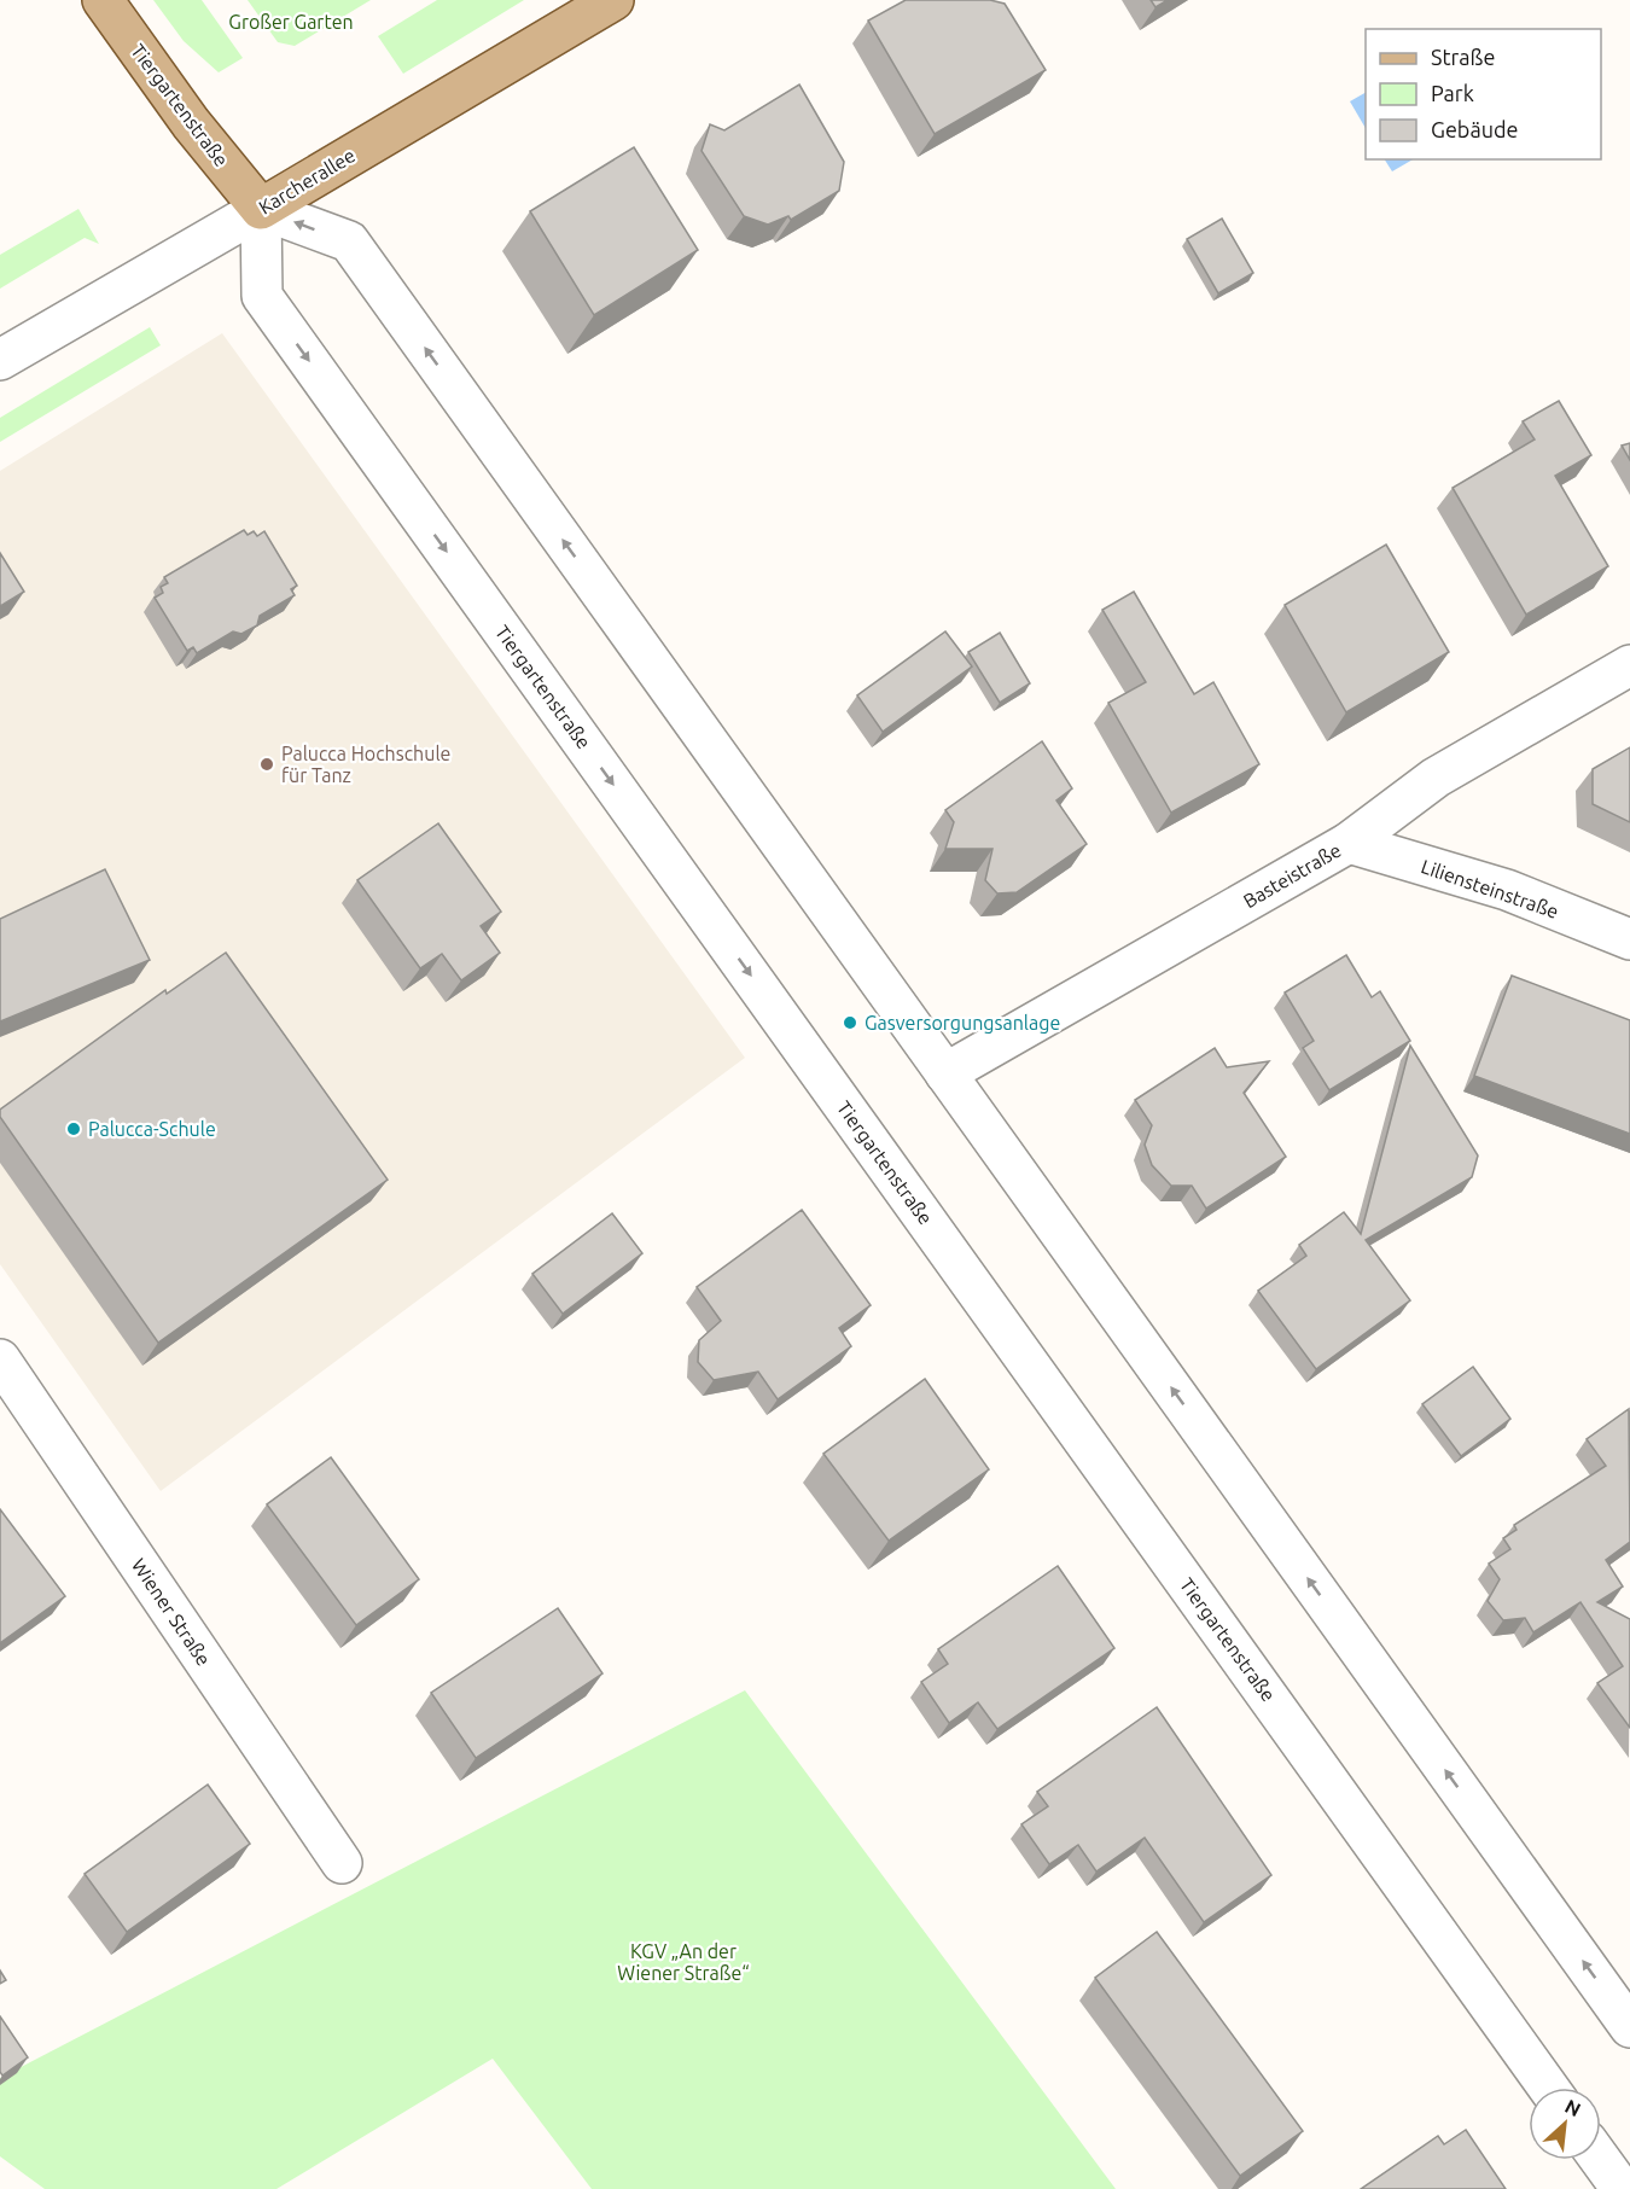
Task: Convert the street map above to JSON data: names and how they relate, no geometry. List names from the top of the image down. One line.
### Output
{"streets":{"main road":["Tiergartenstraße","Karcherallee"],"street":["Basteistraße","Liliensteinstraße","Wiener Straße"]},"crossings":[["Tiergartenstraße","Karcherallee"],["Tiergartenstraße","Basteistraße"],["Basteistraße","Liliensteinstraße"]],"parks":["Großer Garten","KGV „An der Wiener Straße“"],"places":["Palucca Hochschule für Tanz","Gasversorgungsanlage","Palucca-Schule"],"legend":["Straße","Park","Gebäude"],"north":"top right"}
